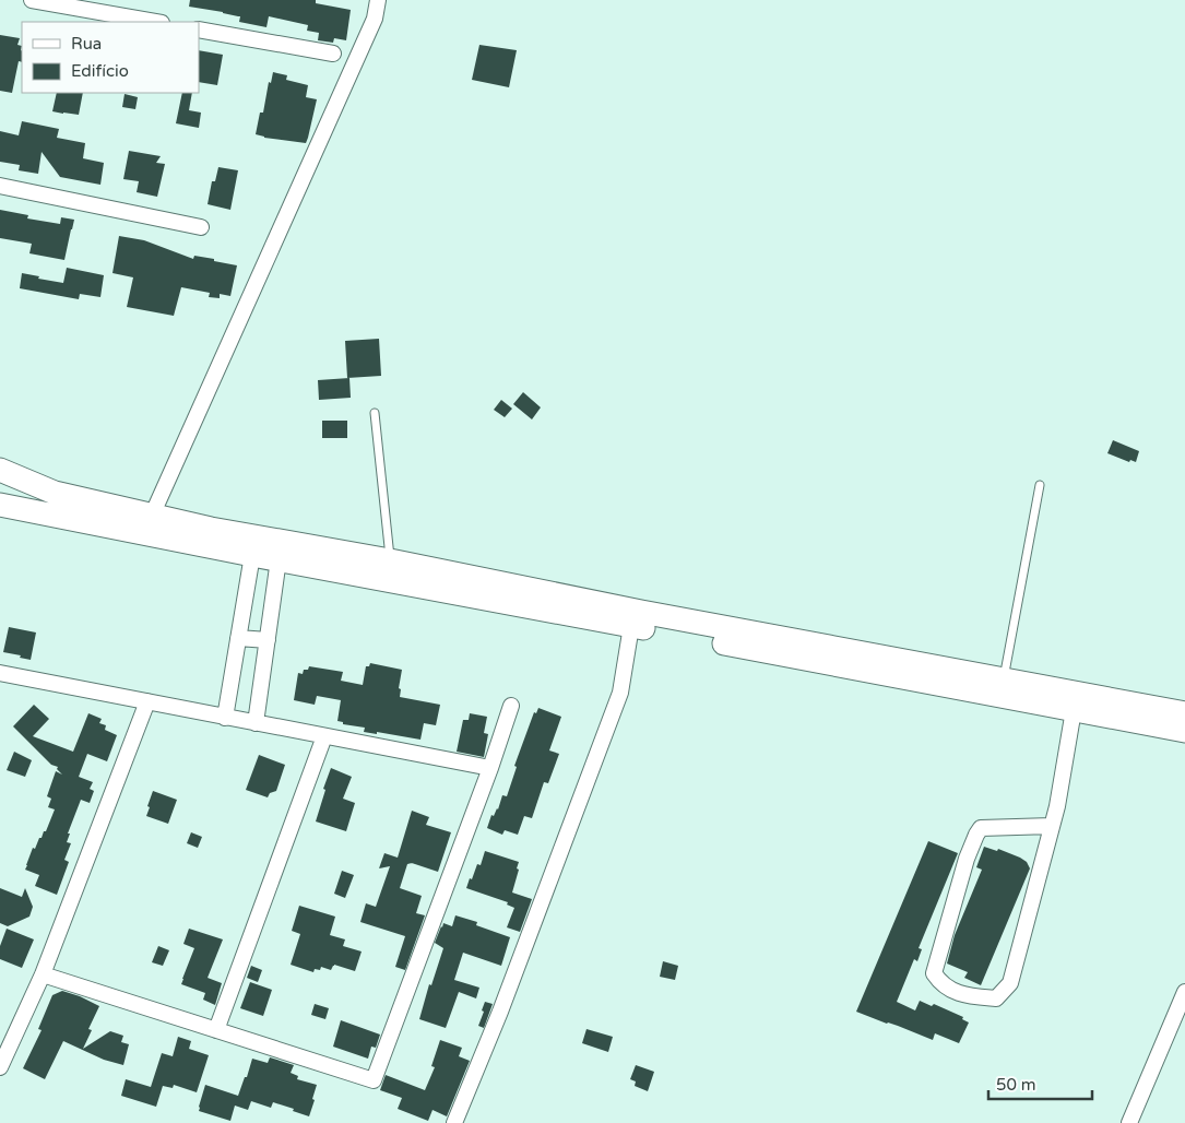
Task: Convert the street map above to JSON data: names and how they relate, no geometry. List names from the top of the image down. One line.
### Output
{"legend":["Rua","Edifício"],"scale_bar":"50 m"}
